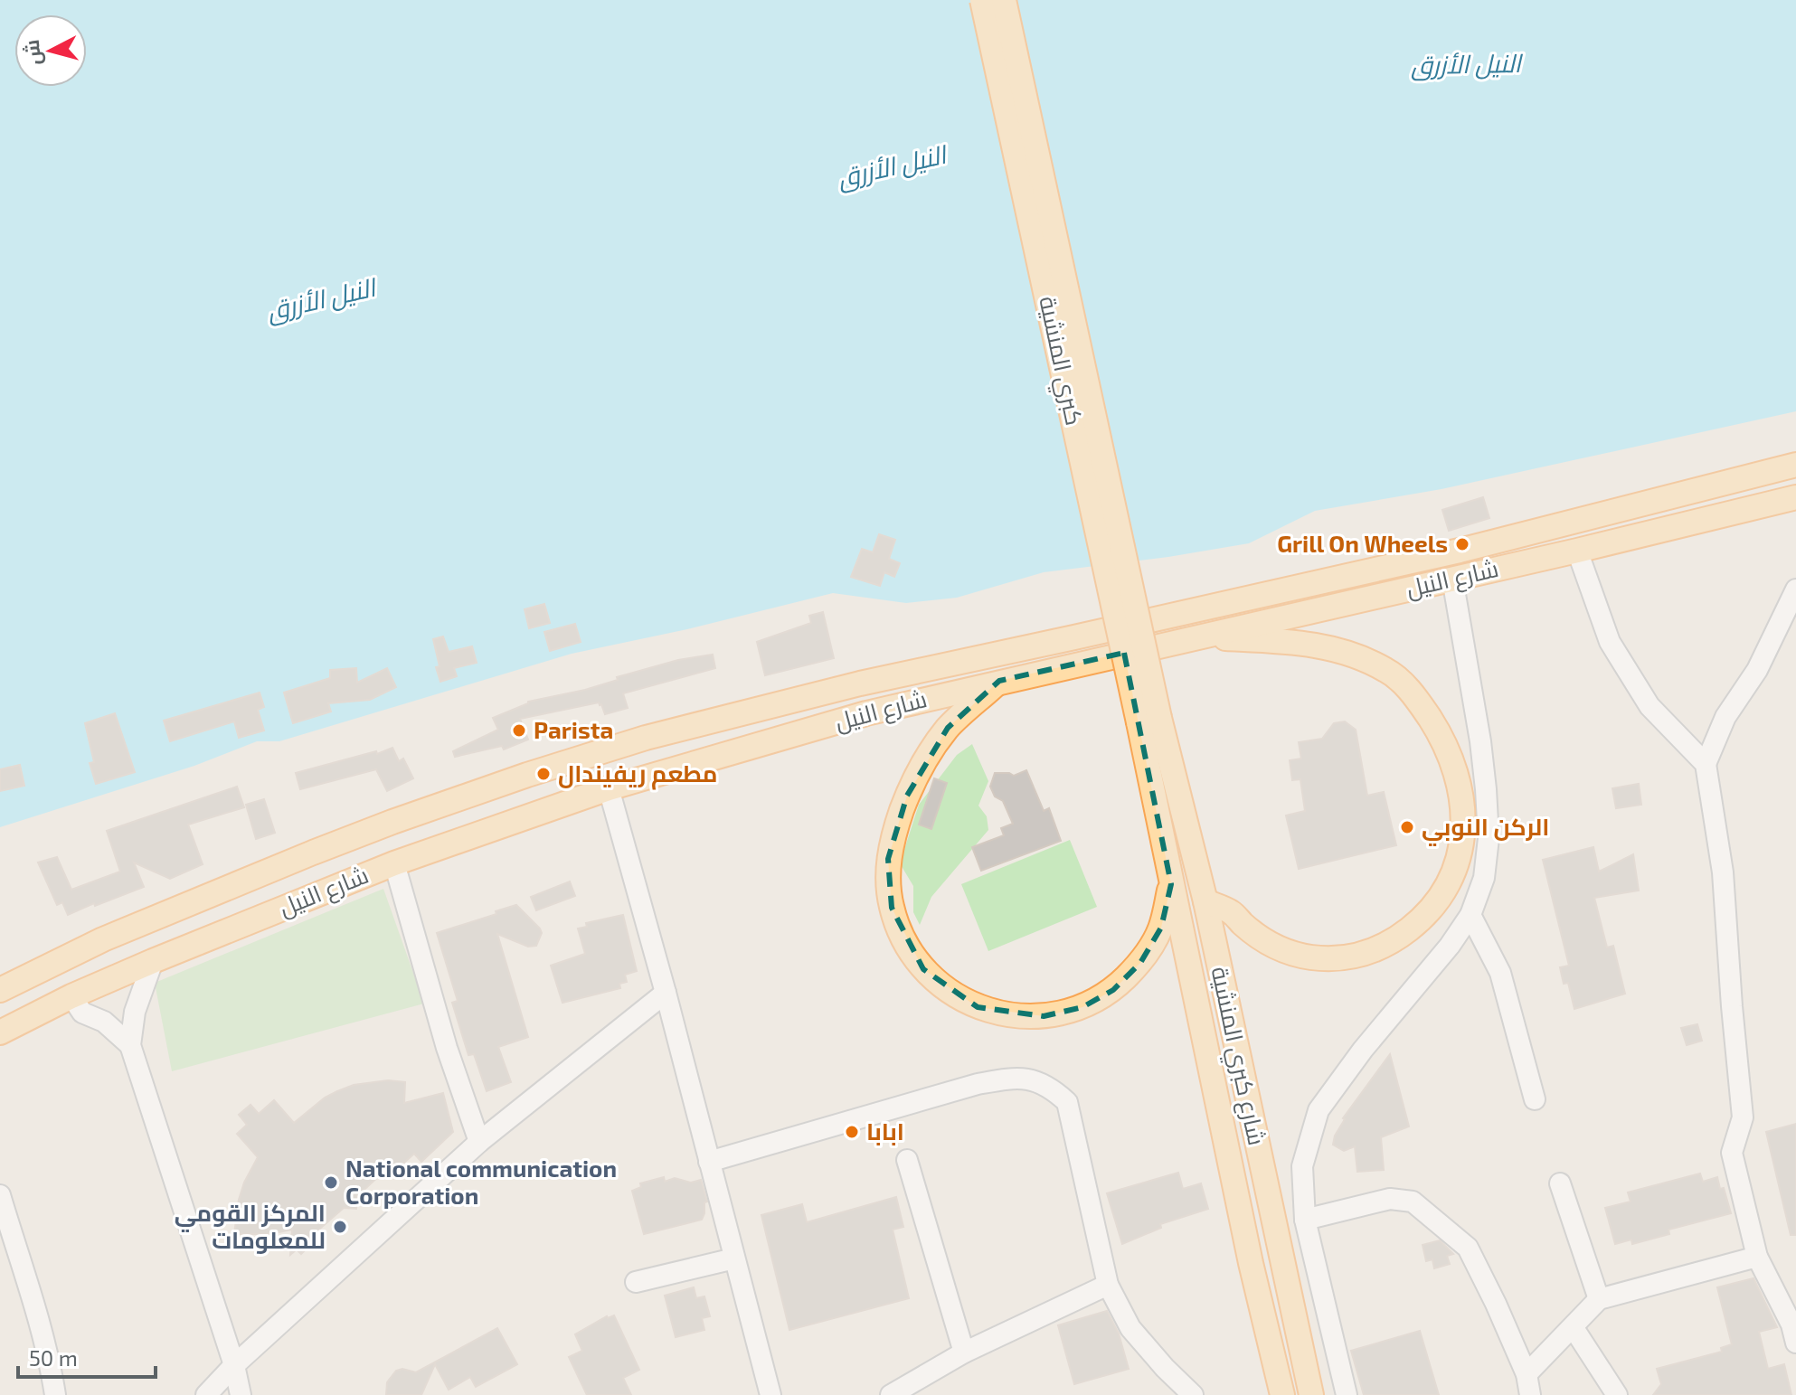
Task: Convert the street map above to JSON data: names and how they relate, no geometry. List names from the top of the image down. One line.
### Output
{"streets":{"main road":["كبري المنشية","شارع النيل","شارع كبري المنشية"]},"crossings":[["كبري المنشية","شارع كبري المنشية"]],"water":["النيل الأزرق"],"places":["Grill On Wheels","Parista","مطعم ريفيندال","الركن النوبي","ابابا","National communication Corporation","المركز القومي للمعلومات"],"scale_bar":"50 m","north":"left"}
